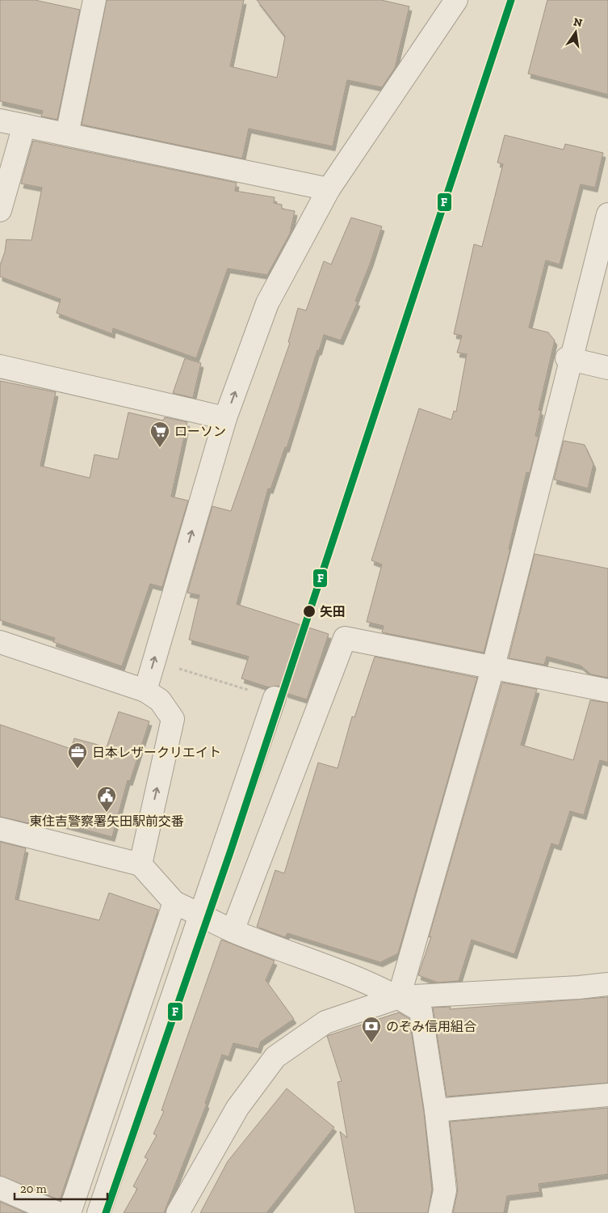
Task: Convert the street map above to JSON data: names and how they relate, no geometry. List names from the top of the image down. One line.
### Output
{"places":{"supermarket":["ローソン"],"other":["矢田"],"office":["日本レザークリエイト"],"public building":["東住吉警察署矢田駅前交番"],"bank":["のぞみ信用組合"]},"lines":["transit line F"],"scale_bar":"20 m","north":"top"}
